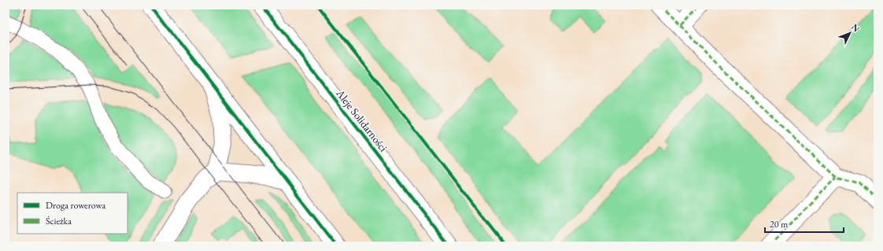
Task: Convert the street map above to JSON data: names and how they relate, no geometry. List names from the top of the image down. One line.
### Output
{"streets":{"street":["Aleje Solidarności"]},"legend":["Droga rowerowa","Ścieżka"],"scale_bar":"20 m","north":"top right"}
